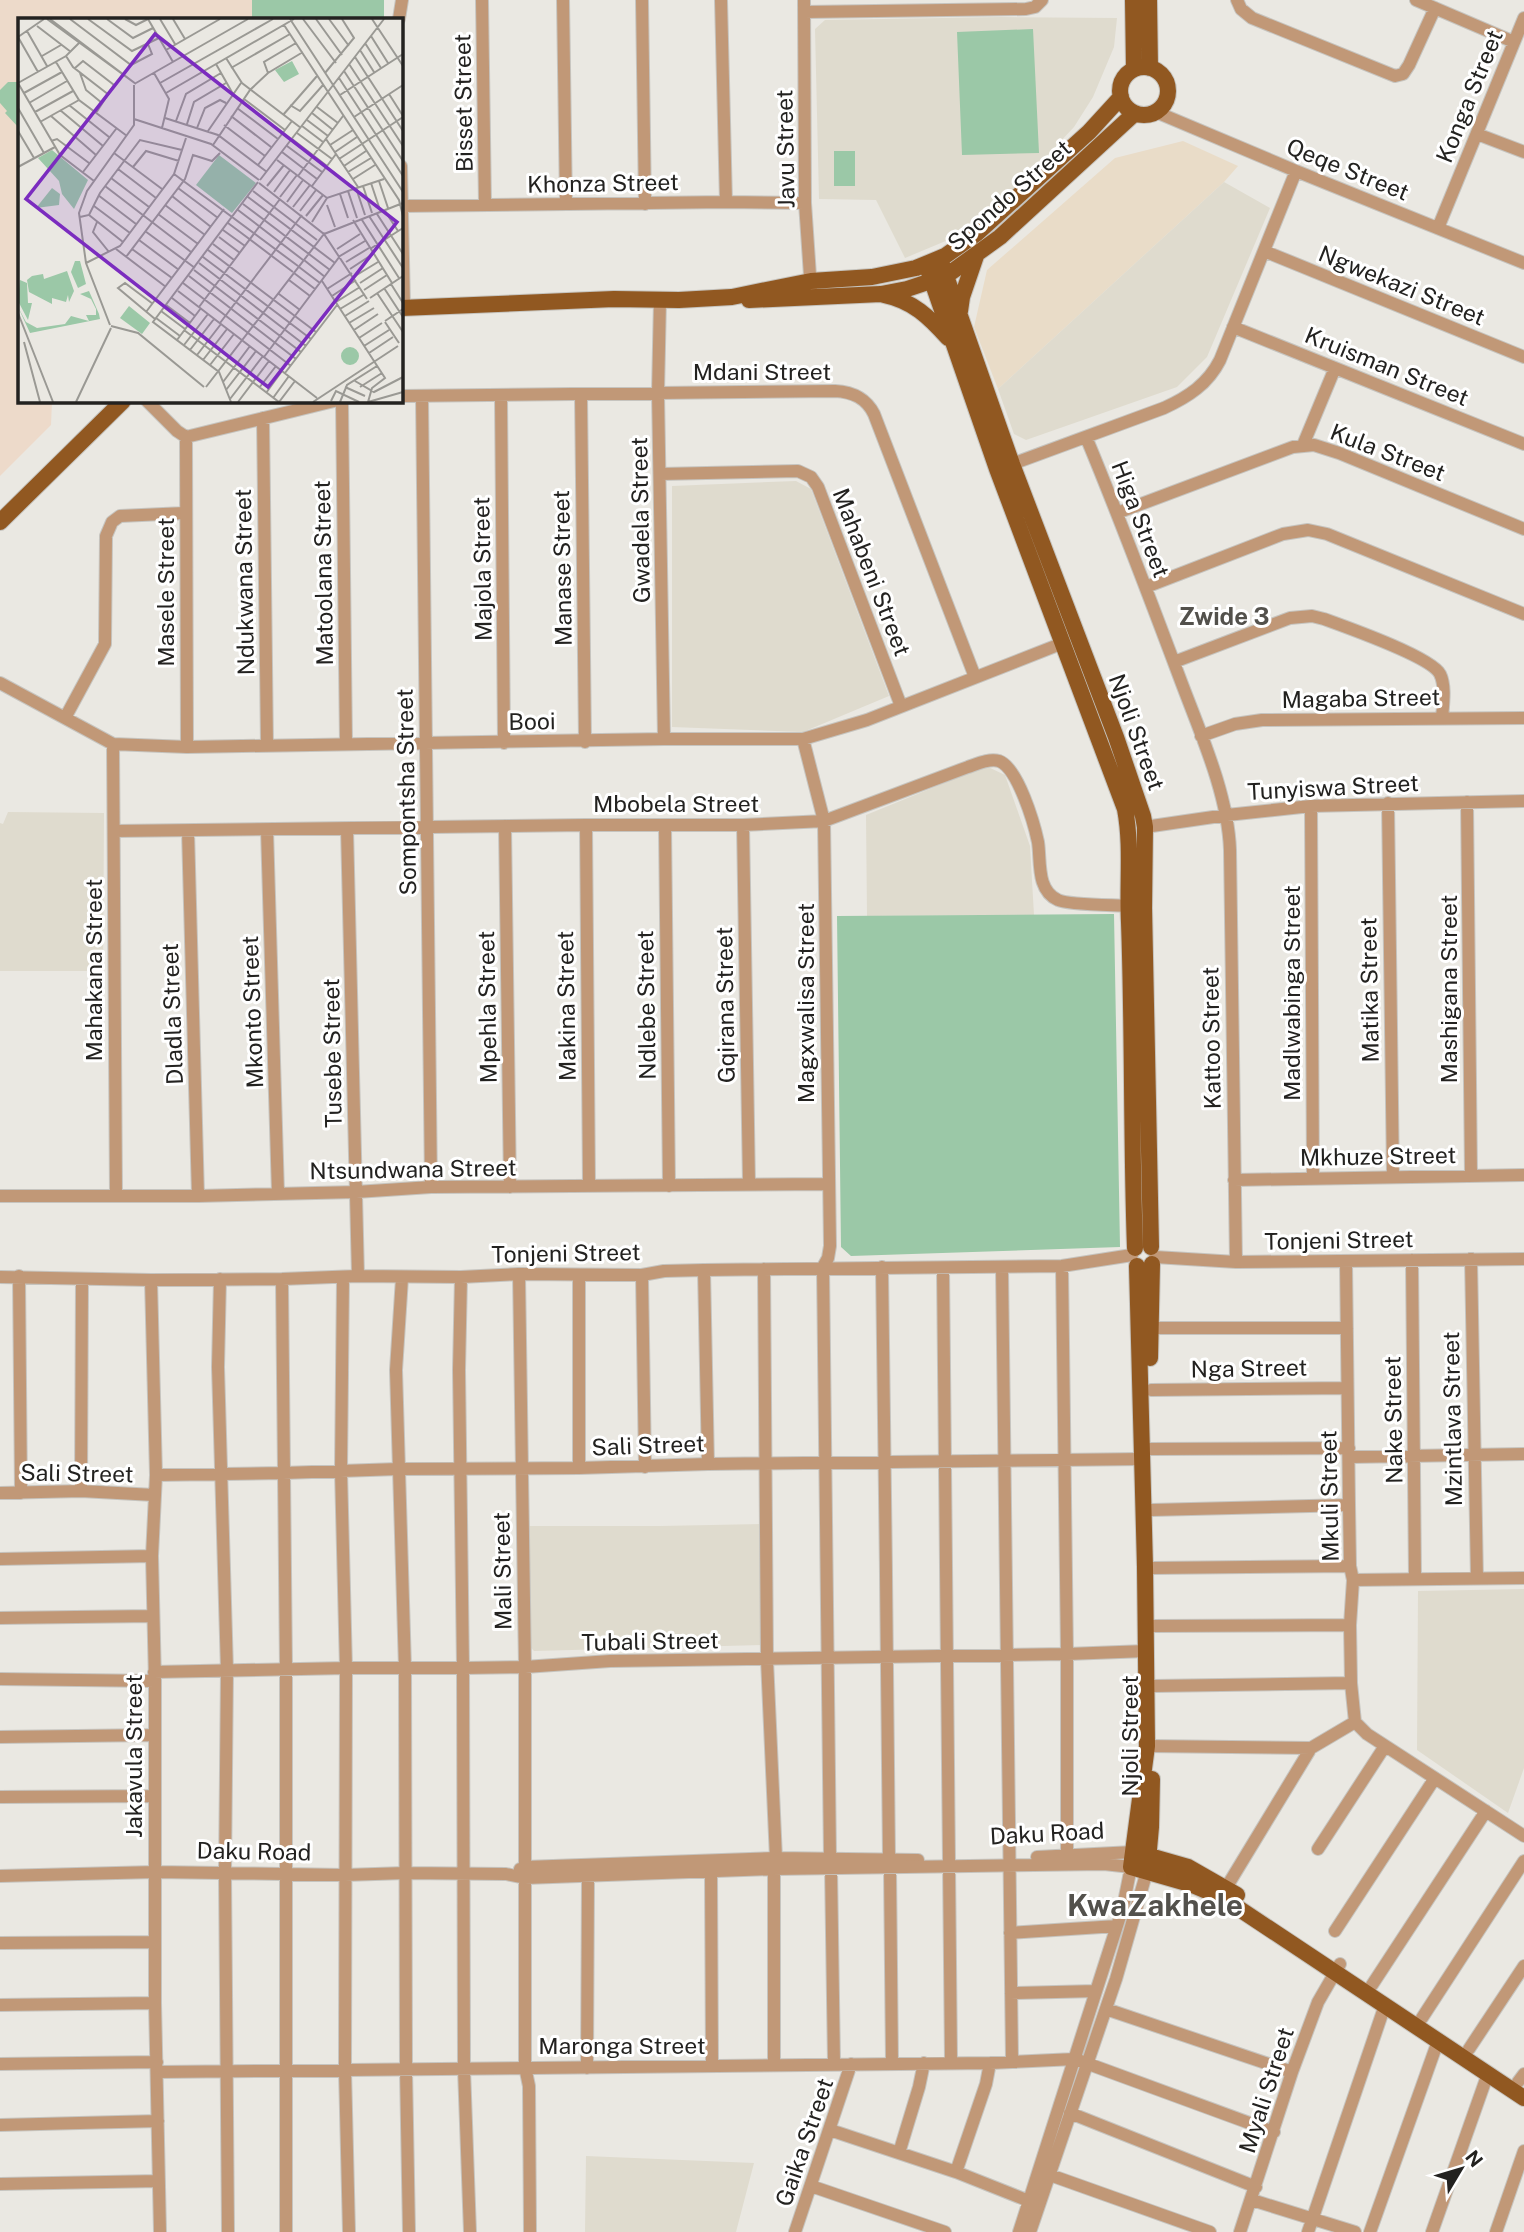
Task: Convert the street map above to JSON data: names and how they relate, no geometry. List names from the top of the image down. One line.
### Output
{"streets":{"main road":["Spondo Street","Njoli Street","Daku Road"],"street":["Konga Street","Bisset Street","Javu Street","Qeqe Street","Khonza Street","Ngwekazi Street","Kruisman Street","Mdani Street","Kula Street","Higa Street","Gwadela Street","Manase Street","Majola Street","Mahabeni Street","Matoolana Street","Ndukwana Street","Masele Street","Magaba Street","Booi","Tunyiswa Street","Sompontsha Street","Mbobela Street","Mahakana Street","Mashigana Street","Matika Street","Madlwabinga Street","Magxwalisa Street","Ndlebe Street","Gqirana Street","Makina Street","Mpehla Street","Mkonto Street","Dladla Street","Kattoo Street","Tusebe Street","Mkhuze Street","Ntsundwana Street","Tonjeni Street","Nga Street","Mzintlava Street","Nake Street","Sali Street","Mkuli Street","Mali Street","Tubali Street","Jakavula Street","Maronga Street","Myali Street","Gaika Street"]},"crossings":[["Konga Street","Qeqe Street"],["Bisset Street","Khonza Street"],["Javu Street","Khonza Street"],["Javu Street","Spondo Street"],["Qeqe Street","Spondo Street"],["Spondo Street","Gwadela Street"],["Spondo Street","Njoli Street"],["Mdani Street","Gwadela Street"],["Mdani Street","Manase Street"],["Mdani Street","Majola Street"],["Mdani Street","Booi"],["Mdani Street","Sompontsha Street"],["Kula Street","Higa Street"],["Higa Street","Magaba Street"],["Higa Street","Tunyiswa Street"],["Higa Street","Kattoo Street"],["Gwadela Street","Mahabeni Street"],["Gwadela Street","Booi"],["Manase Street","Booi"],["Majola Street","Booi"],["Mahabeni Street","Booi"],["Matoolana Street","Booi"],["Ndukwana Street","Booi"],["Masele Street","Booi"],["Booi","Njoli Street"],["Booi","Sompontsha Street"],["Booi","Mahakana Street"],["Booi","Magxwalisa Street"],["Njoli Street","Tunyiswa Street"],["Njoli Street","Mbobela Street"],["Njoli Street","Tonjeni Street"],["Njoli Street","Nga Street"],["Njoli Street","Sali Street"],["Njoli Street","Tubali Street"],["Njoli Street","Daku Road"],["Njoli Street","Maronga Street"],["Tunyiswa Street","Mashigana Street"],["Tunyiswa Street","Matika Street"],["Tunyiswa Street","Madlwabinga Street"],["Tunyiswa Street","Kattoo Street"],["Sompontsha Street","Mbobela Street"],["Sompontsha Street","Ntsundwana Street"],["Mbobela Street","Mahakana Street"],["Mbobela Street","Magxwalisa Street"],["Mbobela Street","Ndlebe Street"],["Mbobela Street","Gqirana Street"],["Mbobela Street","Makina Street"],["Mbobela Street","Mpehla Street"],["Mbobela Street","Mkonto Street"],["Mbobela Street","Dladla Street"],["Mbobela Street","Tusebe Street"],["Mahakana Street","Ntsundwana Street"],["Mashigana Street","Mkhuze Street"],["Matika Street","Mkhuze Street"],["Madlwabinga Street","Mkhuze Street"],["Magxwalisa Street","Ntsundwana Street"],["Magxwalisa Street","Tonjeni Street"],["Magxwalisa Street","Sali Street"],["Magxwalisa Street","Tubali Street"],["Magxwalisa Street","Daku Road"],["Magxwalisa Street","Maronga Street"],["Ndlebe Street","Ntsundwana Street"],["Gqirana Street","Ntsundwana Street"],["Makina Street","Ntsundwana Street"],["Mpehla Street","Ntsundwana Street"],["Mkonto Street","Ntsundwana Street"],["Dladla Street","Ntsundwana Street"],["Kattoo Street","Mkhuze Street"],["Kattoo Street","Tonjeni Street"],["Tusebe Street","Ntsundwana Street"],["Tusebe Street","Tonjeni Street"],["Tonjeni Street","Mzintlava Street"],["Tonjeni Street","Nake Street"],["Tonjeni Street","Mkuli Street"],["Tonjeni Street","Mali Street"],["Tonjeni Street","Jakavula Street"],["Nga Street","Mkuli Street"],["Mzintlava Street","Sali Street"],["Nake Street","Sali Street"],["Sali Street","Mkuli Street"],["Sali Street","Mali Street"],["Sali Street","Jakavula Street"],["Mali Street","Tubali Street"],["Mali Street","Daku Road"],["Mali Street","Maronga Street"],["Tubali Street","Jakavula Street"],["Jakavula Street","Daku Road"],["Jakavula Street","Maronga Street"],["Daku Road","Myali Street"],["Maronga Street","Gaika Street"]],"districts":["Zwide 3","KwaZakhele"],"north":"top right"}
